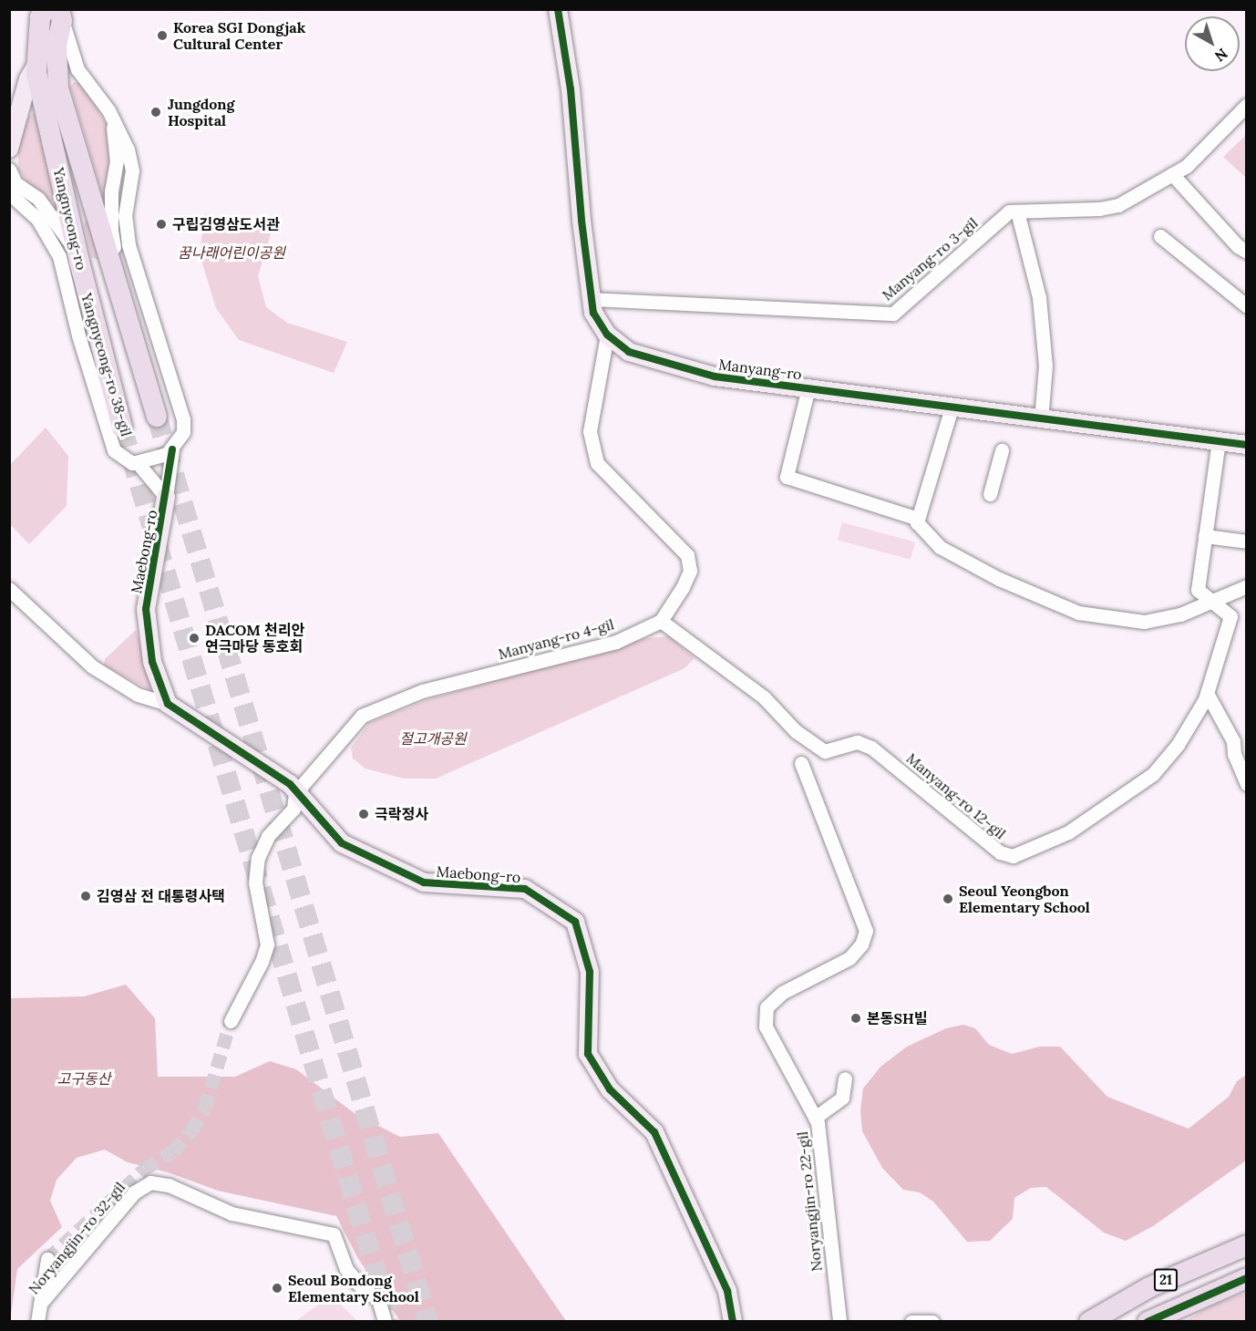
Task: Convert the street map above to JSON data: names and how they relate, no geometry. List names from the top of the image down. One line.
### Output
{"streets":{"main road":["Yangnyeong-ro","21"],"street":["Manyang-ro 3-gil","Yangnyeong-ro 38-gil","Manyang-ro","Maebong-ro","Manyang-ro 4-gil","Manyang-ro 12-gil","Noryangjin-ro 22-gil","Noryangjin-ro 32-gil"]},"crossings":[["Manyang-ro 3-gil","Manyang-ro"],["Manyang-ro","Manyang-ro 12-gil"],["Maebong-ro","Manyang-ro 4-gil"],["Manyang-ro 4-gil","Manyang-ro 12-gil"]],"parks":["꿈나래어린이공원","절고개공원","고구동산"],"places":["Korea SGI Dongjak Cultural Center","Jungdong Hospital","구립김영삼도서관","DACOM 천리안 연극마당 동호회","극락정사","김영삼 전 대통령사택","Seoul Yeongbon Elementary School","본동SH빌","Seoul Bondong Elementary School"],"north":"bottom right"}
